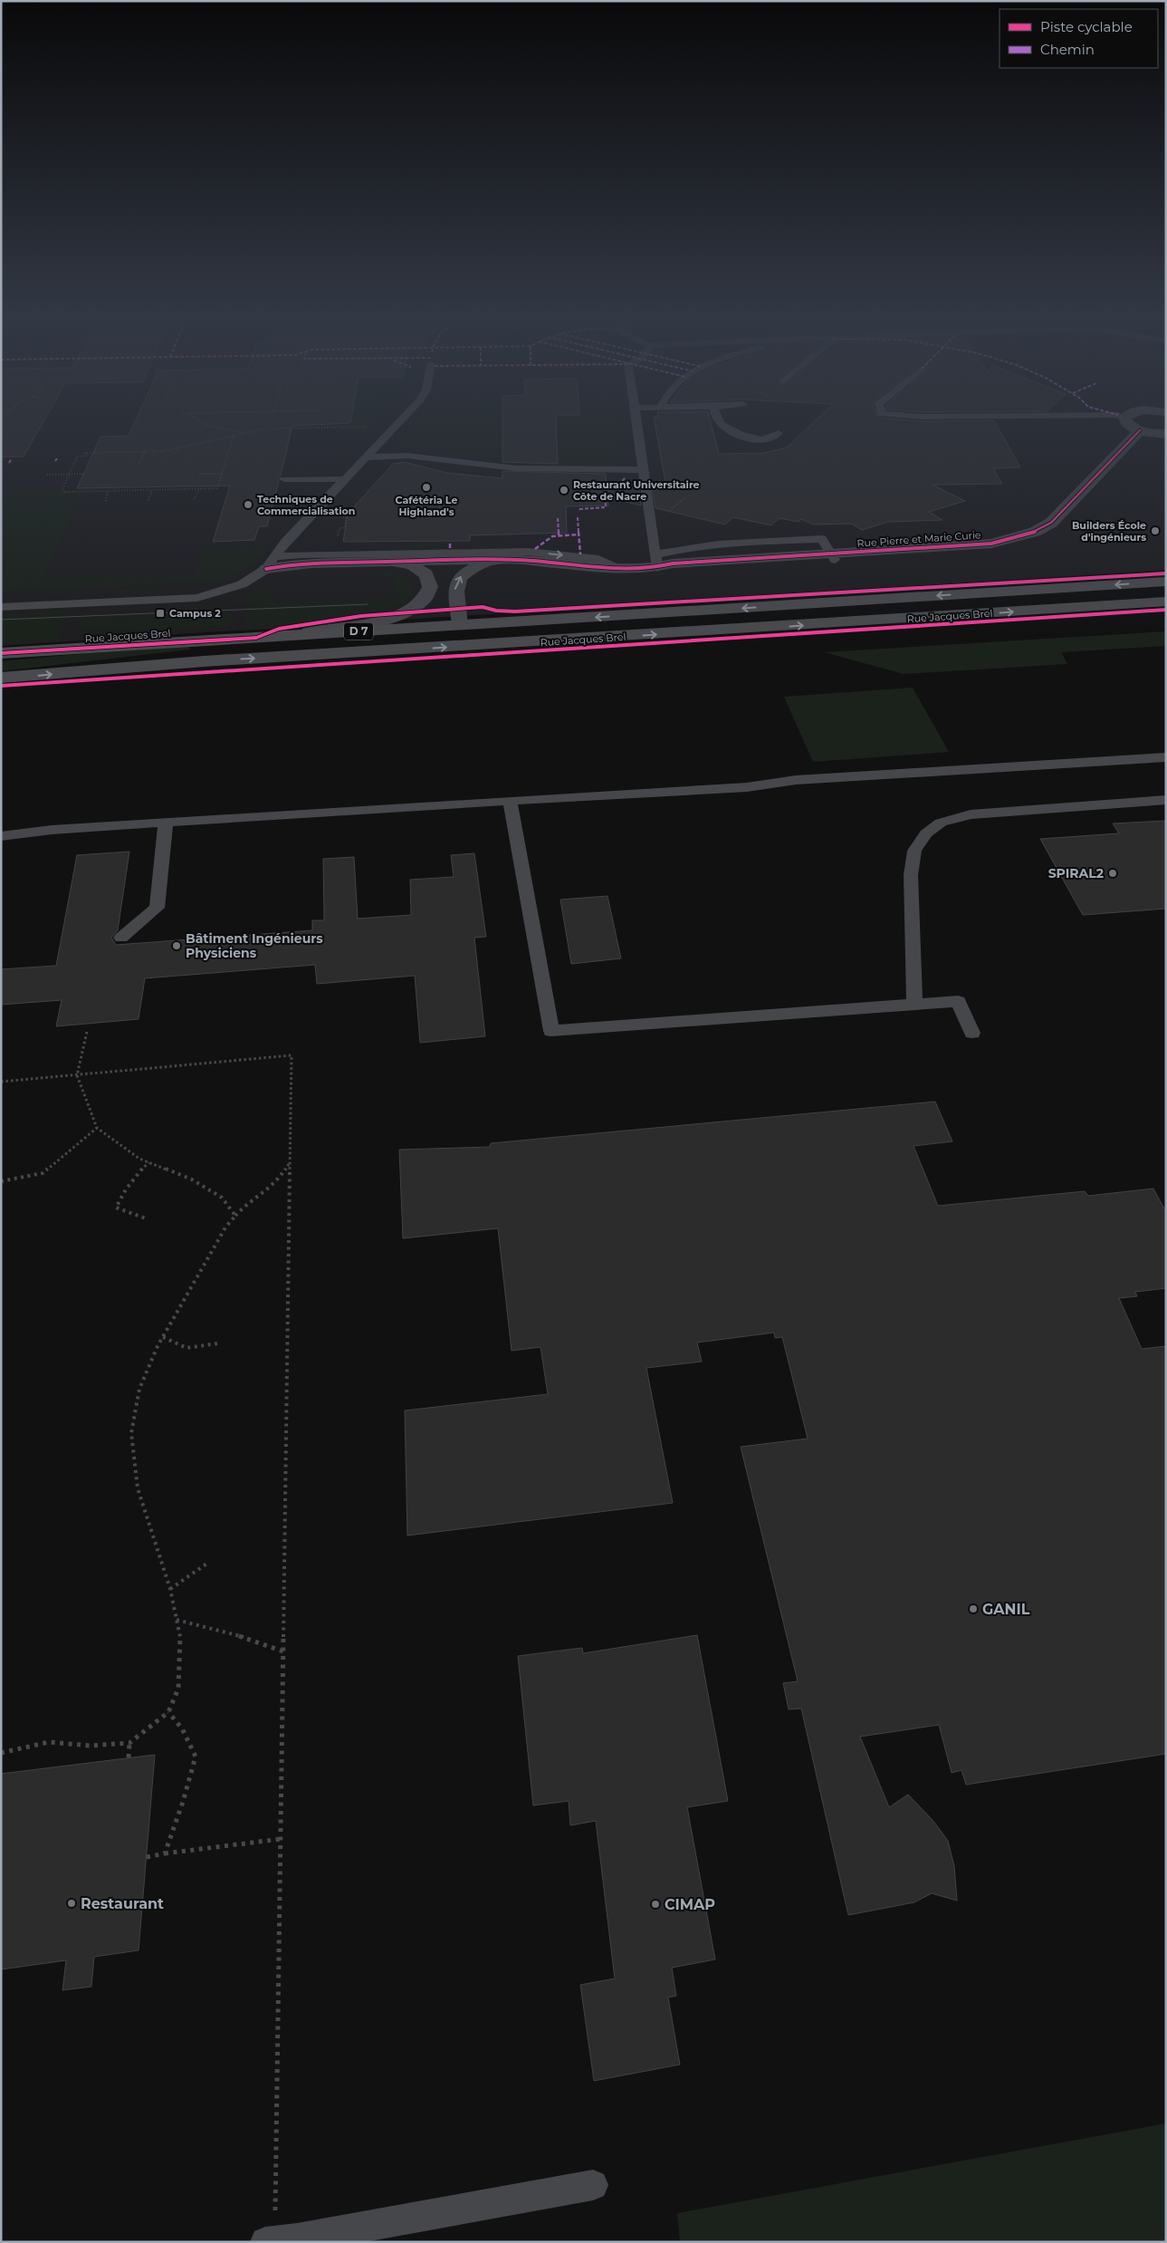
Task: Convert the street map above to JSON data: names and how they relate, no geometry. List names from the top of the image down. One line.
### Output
{"streets":{"main road":["Rue Jacques Brel","D 7"],"street":["Rue Pierre et Marie Curie"]},"places":{"other":["Cafétéria Le Highland's","Restaurant Universitaire Côte de Nacre","Techniques de Commercialisation","Builders École d'ingénieurs","SPIRAL2","Bâtiment Ingénieurs Physiciens","GANIL","Restaurant","CIMAP"],"transit":["Campus 2"]},"legend":["Piste cyclable","Chemin"]}
